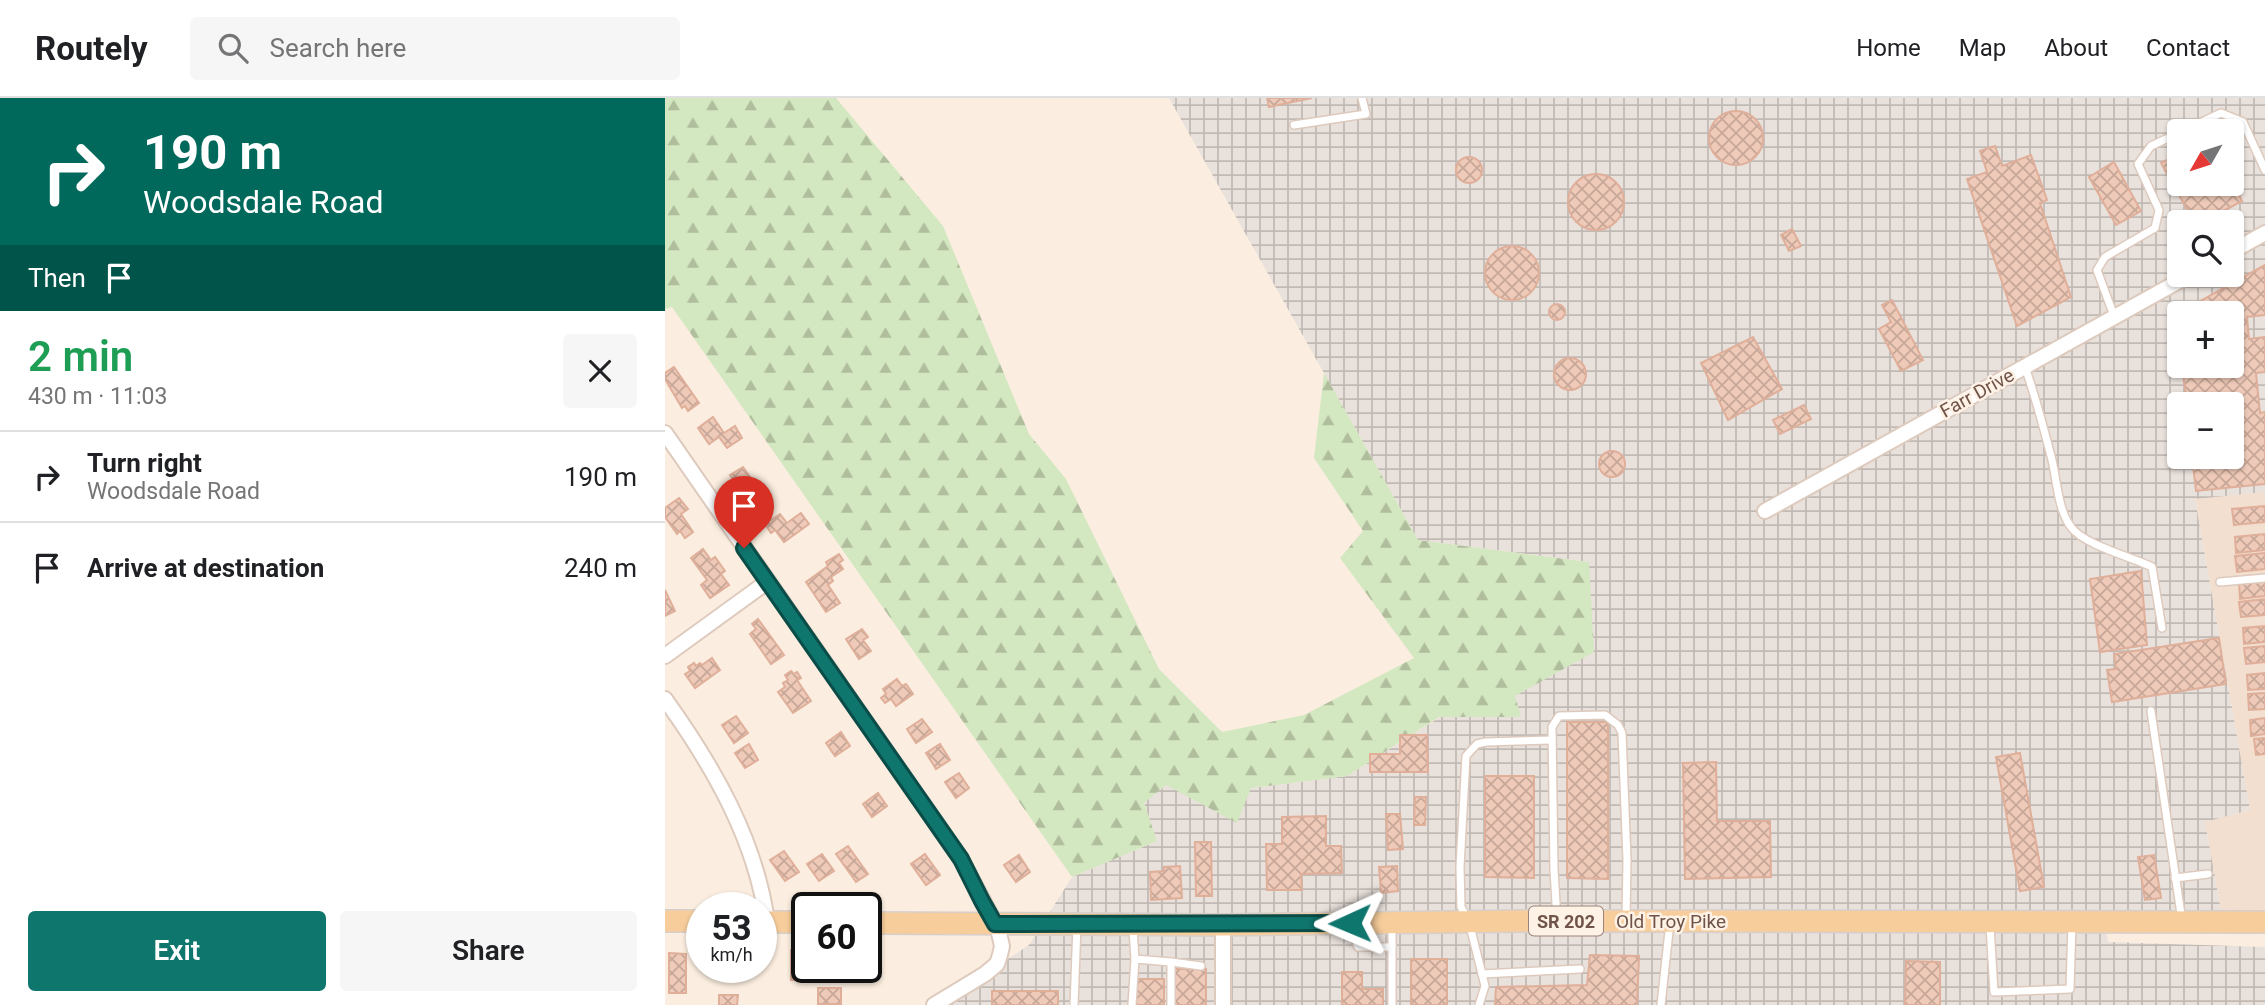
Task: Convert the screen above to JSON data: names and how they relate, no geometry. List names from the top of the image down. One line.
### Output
{"streets":{"main road":["SR 202","Old Troy Pike"],"street":["Farr Drive"]},"north":"bottom left","page":{"header":"Routely","search":"Search here","nav":["Home","Map","About","Contact"],"turn":["190 m","Woodsdale Road"],"map_buttons":["+","−"],"then":"Then","heading":["2 min","430 m · 11:03"],"list":[{"name":"Turn right","note":"Woodsdale Road","value":"190 m"},{"name":"Arrive at destination","value":"240 m"}],"speed":"53 km/h","limit":"60","buttons":["Exit","Share"]}}
